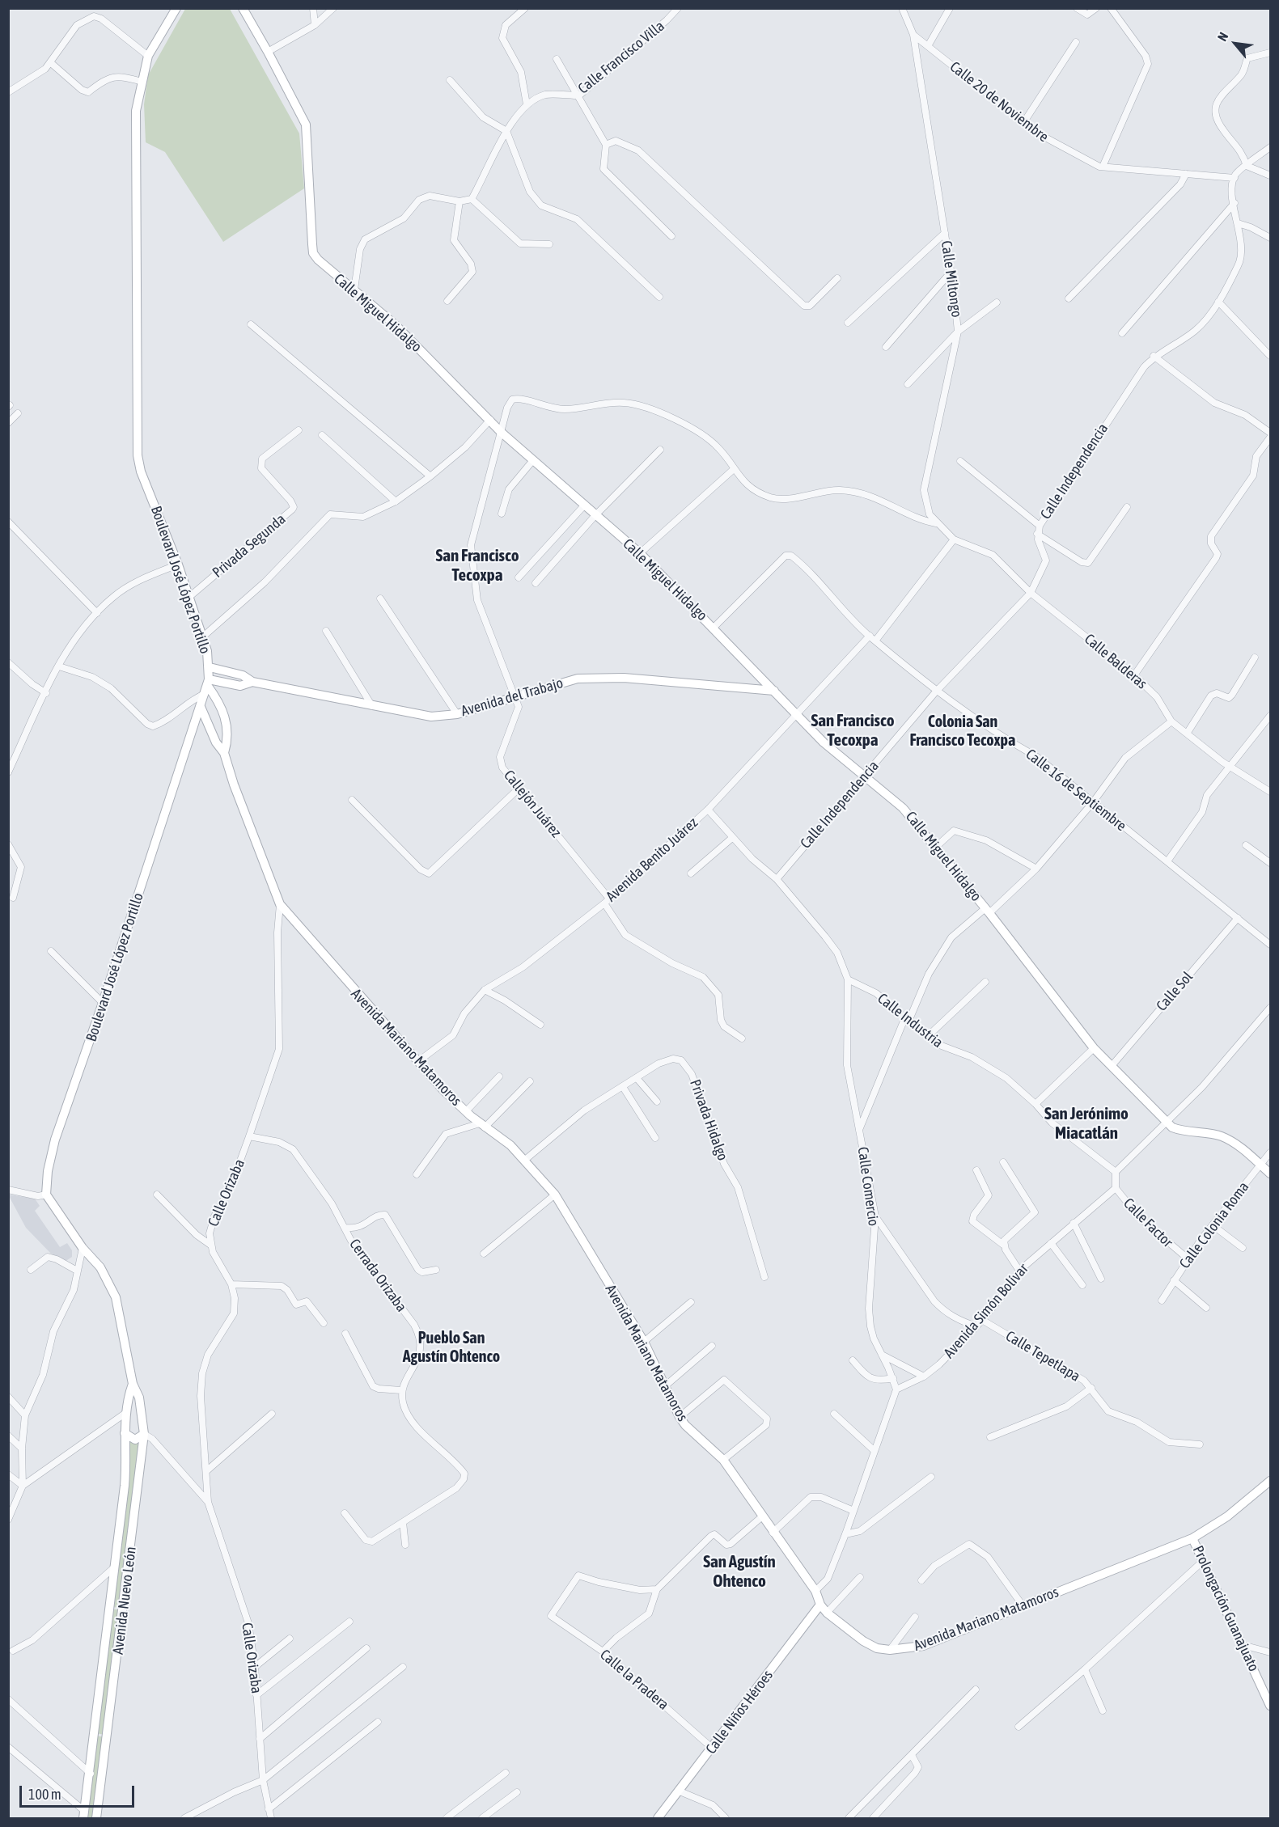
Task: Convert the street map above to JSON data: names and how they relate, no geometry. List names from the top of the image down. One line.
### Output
{"streets":{"street":["Calle Francisco Villa","Calle 20 de Noviembre","Calle Miltongo","Calle Miguel Hidalgo","Calle Independencia","Privada Segunda","Boulevard José López Portillo","Calle Balderas","Avenida del Trabajo","Calle 16 de Septiembre","Callejón Juárez","Avenida Benito Juárez","Calle Sol","Calle Industria","Avenida Mariano Matamoros","Privada Hidalgo","Calle Comercio","Calle Orizaba","Calle Factor","Calle Colonia Roma","Cerrada Orizaba","Avenida Simón Bolívar","Calle Tepetlapa","Avenida Nuevo León","Prolongación Guanajuato","Calle la Pradera","Calle Niños Héroes"]},"crossings":[["Calle 20 de Noviembre","Calle Miltongo"],["Calle 20 de Noviembre","Calle Independencia"],["Calle Miltongo","Calle Balderas"],["Calle Miguel Hidalgo","Calle Independencia"],["Calle Miguel Hidalgo","Avenida del Trabajo"],["Calle Miguel Hidalgo","Calle 16 de Septiembre"],["Calle Miguel Hidalgo","Avenida Benito Juárez"],["Calle Miguel Hidalgo","Calle Sol"],["Calle Independencia","Calle Balderas"],["Calle Independencia","Calle 16 de Septiembre"],["Privada Segunda","Boulevard José López Portillo"],["Boulevard José López Portillo","Avenida del Trabajo"],["Boulevard José López Portillo","Avenida Mariano Matamoros"],["Boulevard José López Portillo","Avenida Nuevo León"],["Avenida del Trabajo","Callejón Juárez"],["Avenida del Trabajo","Avenida Mariano Matamoros"],["Calle 16 de Septiembre","Avenida Benito Juárez"],["Calle 16 de Septiembre","Calle Sol"],["Callejón Juárez","Avenida Benito Juárez"],["Avenida Benito Juárez","Avenida Mariano Matamoros"],["Calle Industria","Calle Comercio"],["Avenida Mariano Matamoros","Privada Hidalgo"],["Avenida Mariano Matamoros","Calle Orizaba"],["Avenida Mariano Matamoros","Prolongación Guanajuato"],["Avenida Mariano Matamoros","Calle Niños Héroes"],["Calle Comercio","Avenida Simón Bolívar"],["Calle Orizaba","Cerrada Orizaba"],["Calle Orizaba","Avenida Nuevo León"],["Calle Factor","Calle Colonia Roma"],["Calle Factor","Avenida Simón Bolívar"],["Avenida Simón Bolívar","Calle Tepetlapa"],["Calle la Pradera","Calle Niños Héroes"]],"districts":["San Francisco Tecoxpa","San Francisco Tecoxpa","Colonia San Francisco Tecoxpa","San Jerónimo Miacatlán","Pueblo San Agustín Ohtenco","San Agustín Ohtenco"],"scale_bar":"100 m","north":"top left"}
